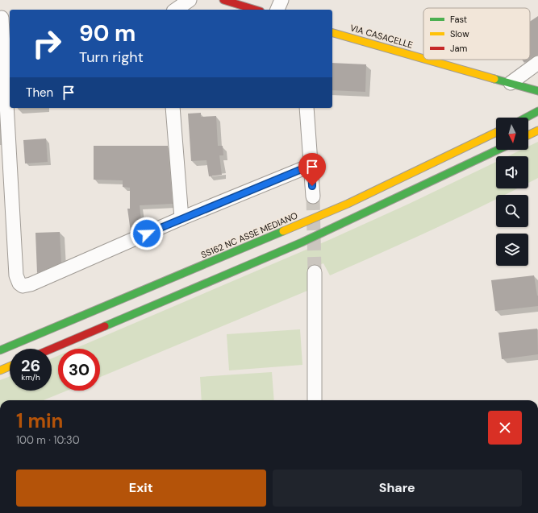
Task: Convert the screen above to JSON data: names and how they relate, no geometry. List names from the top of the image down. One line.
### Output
{"streets":{"main road":["VIA CASACELLE","SS162 NC ASSE MEDIANO"]},"legend":["Fast","Slow","Jam"],"north":"bottom","page":{"turn":["90 m","Turn right"],"then":"Then","speed":"26 km/h","limit":"30","heading":["1 min","100 m · 10:30"],"buttons":["Exit","Share"]}}
